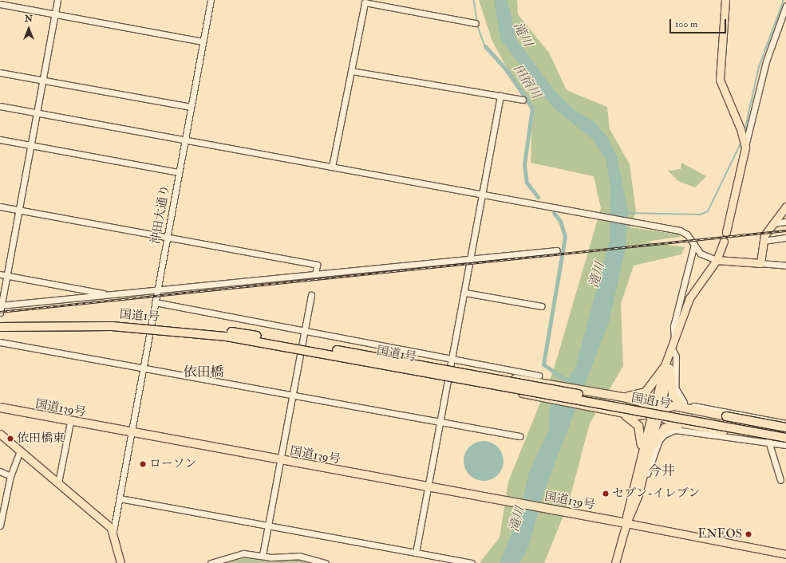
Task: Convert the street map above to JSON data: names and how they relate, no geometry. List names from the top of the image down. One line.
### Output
{"streets":{"highway":["国道1号","国道139号"],"street":["沖田大通り"]},"crossings":[["沖田大通り","国道139号"]],"districts":["依田橋","今井"],"water":["滝川","田宿川"],"places":["依田橋東","ローソン","セブン-イレブン","ENEOS"],"scale_bar":"100 m","north":"top"}
